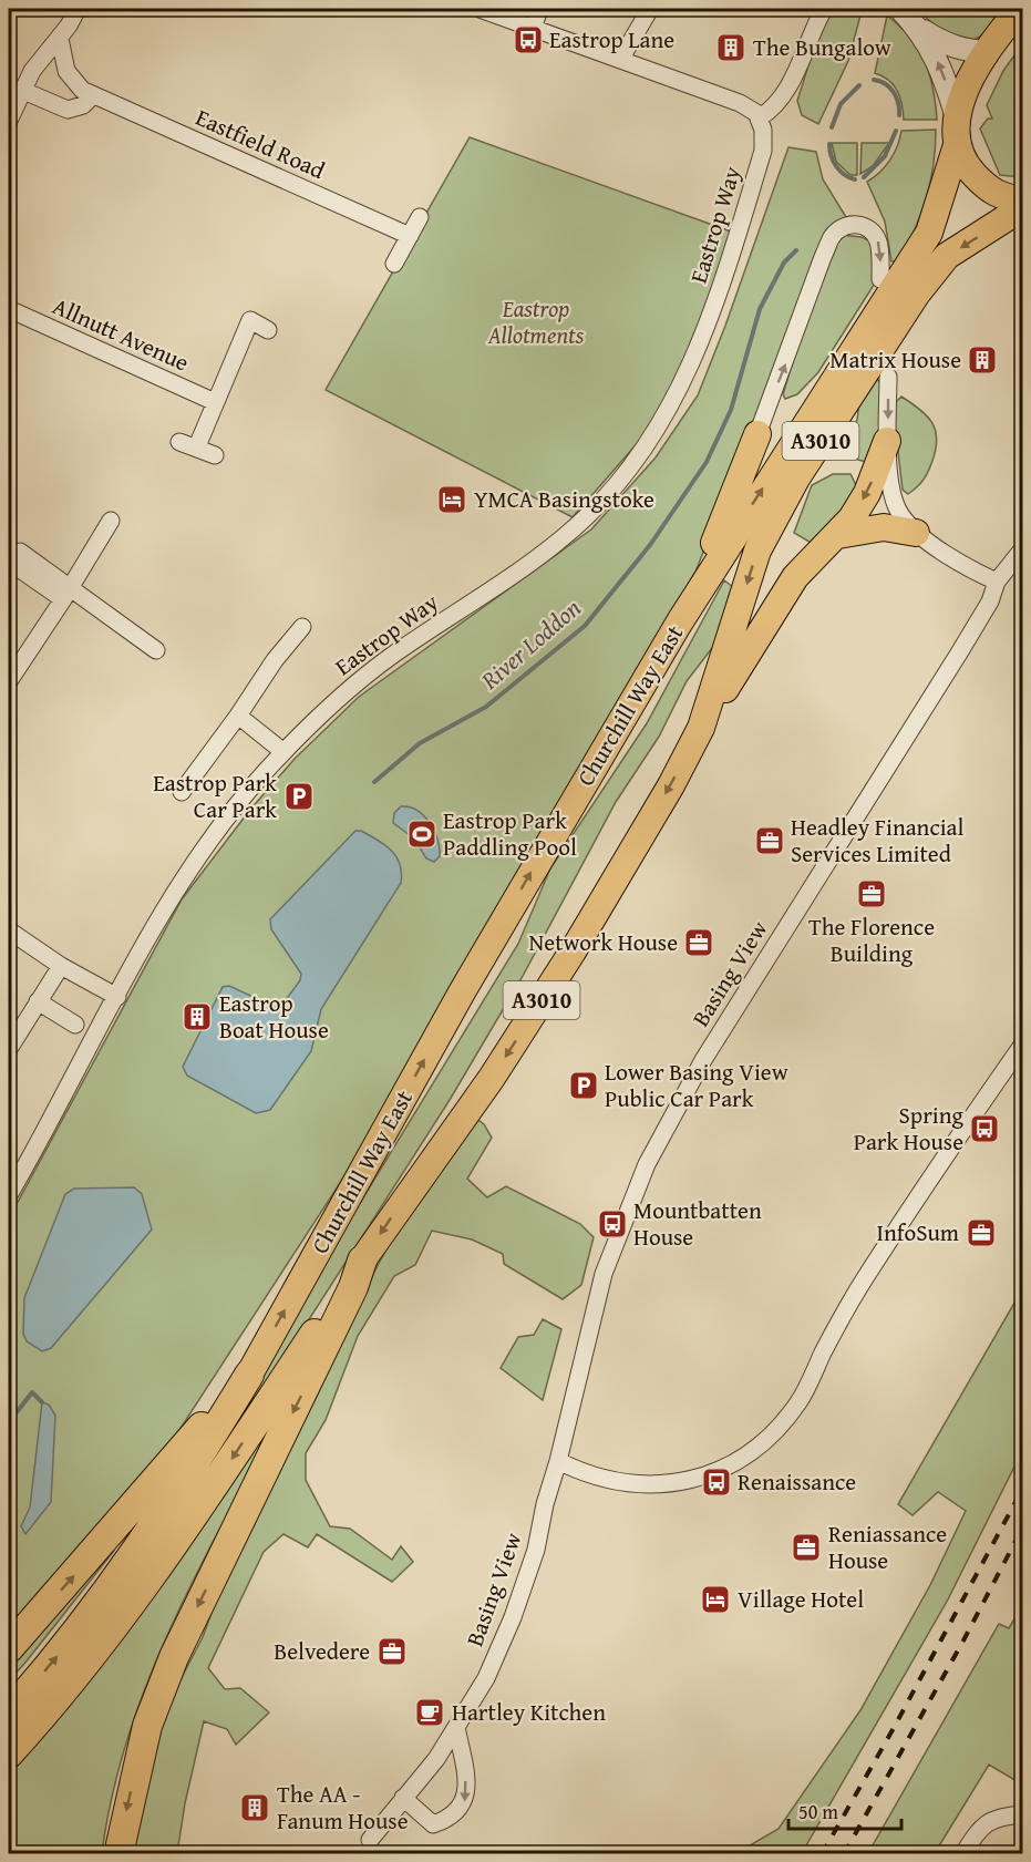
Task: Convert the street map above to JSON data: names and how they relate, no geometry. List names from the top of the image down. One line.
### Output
{"streets":{"main road":["A3010","Churchill Way East"],"street":["Eastfield Road","Eastrop Way","Allnutt Avenue","Basing View"]},"water":["River Loddon"],"parks":["Eastrop Allotments"],"places":{"bus stop":["Eastrop Lane","Spring Park House","Mountbatten House","Renaissance"],"building":["The Bungalow","Matrix House","Eastrop Boat House","The AA - Fanum House"],"hotel":["YMCA Basingstoke","Village Hotel"],"parking":["Eastrop Park Car Park","Lower Basing View Public Car Park"],"sports":["Eastrop Park Paddling Pool"],"office":["Headley Financial Services Limited","The Florence Building","Network House","InfoSum","Reniassance House","Belvedere"],"cafe":["Hartley Kitchen"]},"scale_bar":"50 m"}
